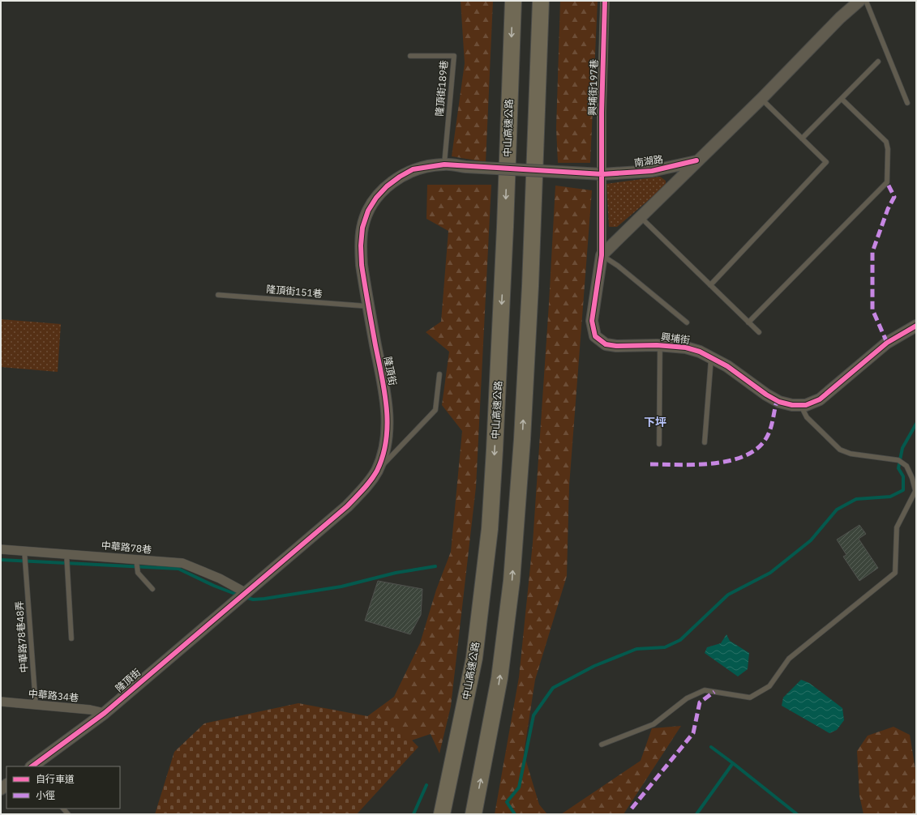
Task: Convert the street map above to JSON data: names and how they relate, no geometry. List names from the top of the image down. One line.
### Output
{"streets":{"highway":["中山高速公路"],"street":["興埔街197巷","南湖路","興埔街","隆頂街","中華路78巷","中華路34巷"],"lane":["隆頂街189巷","隆頂街151巷","中華路78巷48弄"]},"crossings":[["興埔街197巷","南湖路"],["興埔街197巷","興埔街"],["隆頂街189巷","隆頂街"],["南湖路","興埔街"],["南湖路","隆頂街"],["隆頂街151巷","隆頂街"],["隆頂街","中華路78巷"],["隆頂街","中華路34巷"],["中華路78巷","中華路78巷48弄"],["中華路78巷48弄","中華路34巷"]],"districts":["下坪"],"legend":["自行車道","小徑"]}
